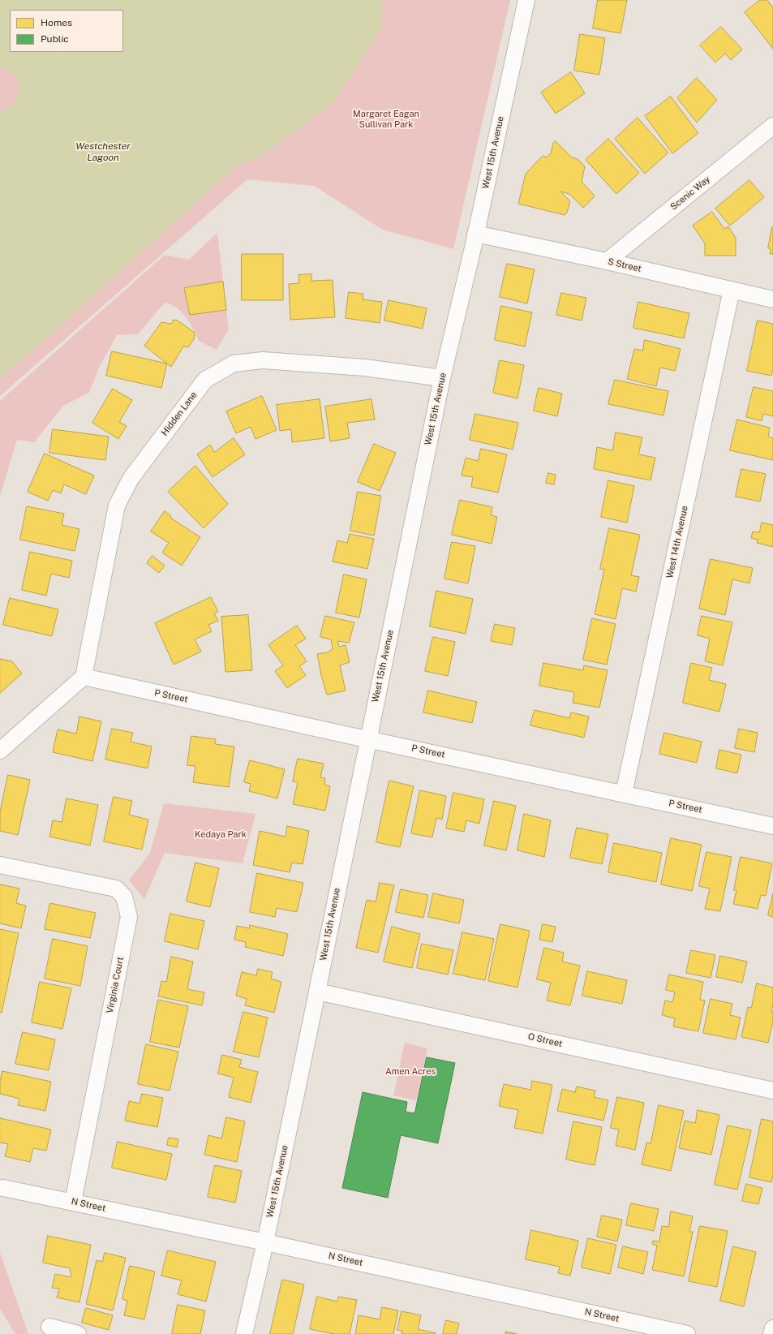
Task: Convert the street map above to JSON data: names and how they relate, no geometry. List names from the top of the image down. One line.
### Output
{"streets":{"street":["West 15th Avenue","Scenic Way","S Street","Hidden Lane","West 14th Avenue","P Street","Virginia Court","O Street","N Street"]},"crossings":[["West 15th Avenue","S Street"],["West 15th Avenue","Hidden Lane"],["West 15th Avenue","P Street"],["West 15th Avenue","O Street"],["West 15th Avenue","N Street"],["Scenic Way","S Street"],["S Street","West 14th Avenue"],["Hidden Lane","P Street"],["West 14th Avenue","P Street"],["Virginia Court","N Street"]],"water":["Westchester Lagoon"],"parks":["Margaret Eagan Sullivan Park","Kedaya Park","Amen Acres"],"legend":["Homes","Public"]}
